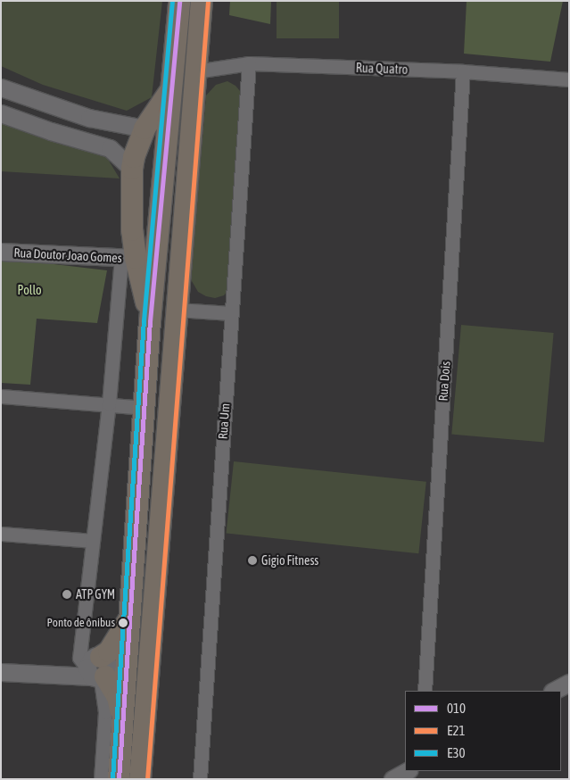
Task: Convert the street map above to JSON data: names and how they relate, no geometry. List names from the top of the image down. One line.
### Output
{"streets":{"street":["Rua Quatro","Rua Doutor Joao Gomes","Rua Dois","Rua Um"]},"crossings":[["Rua Quatro","Rua Dois"],["Rua Quatro","Rua Um"]],"parks":["Pollo"],"places":["Gigio Fitness","ATP GYM","Ponto de ônibus"],"lines":["transit line 010","transit line E30","transit line E21"],"legend":["010","E21","E30"]}
